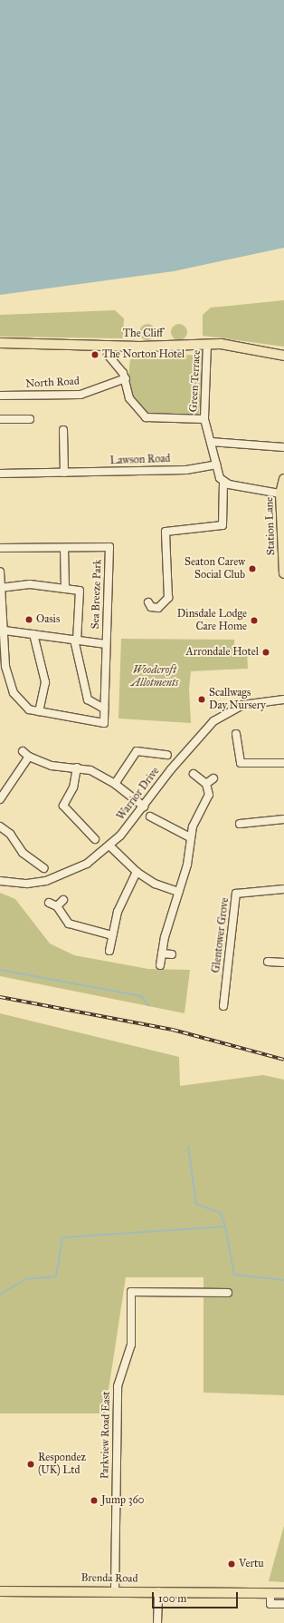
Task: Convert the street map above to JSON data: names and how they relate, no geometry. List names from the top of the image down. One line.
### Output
{"streets":{"main road":["The Cliff","Station Lane","Brenda Road"],"street":["Green Terrace","North Road","Lawson Road","Sea Breeze Park","Warrior Drive","Glentower Grove","Parkview Road East"]},"crossings":[["The Cliff","Green Terrace"],["Green Terrace","Lawson Road"],["Parkview Road East","Brenda Road"]],"parks":["Woodcroft Allotments"],"places":["The Norton Hotel","Seaton Carew Social Club","Oasis","Dinsdale Lodge Care Home","Arrondale Hotel","Scallwags Day Nursery","Respondez (UK) Ltd","Jump 360","Vertu"],"scale_bar":"100 m"}
